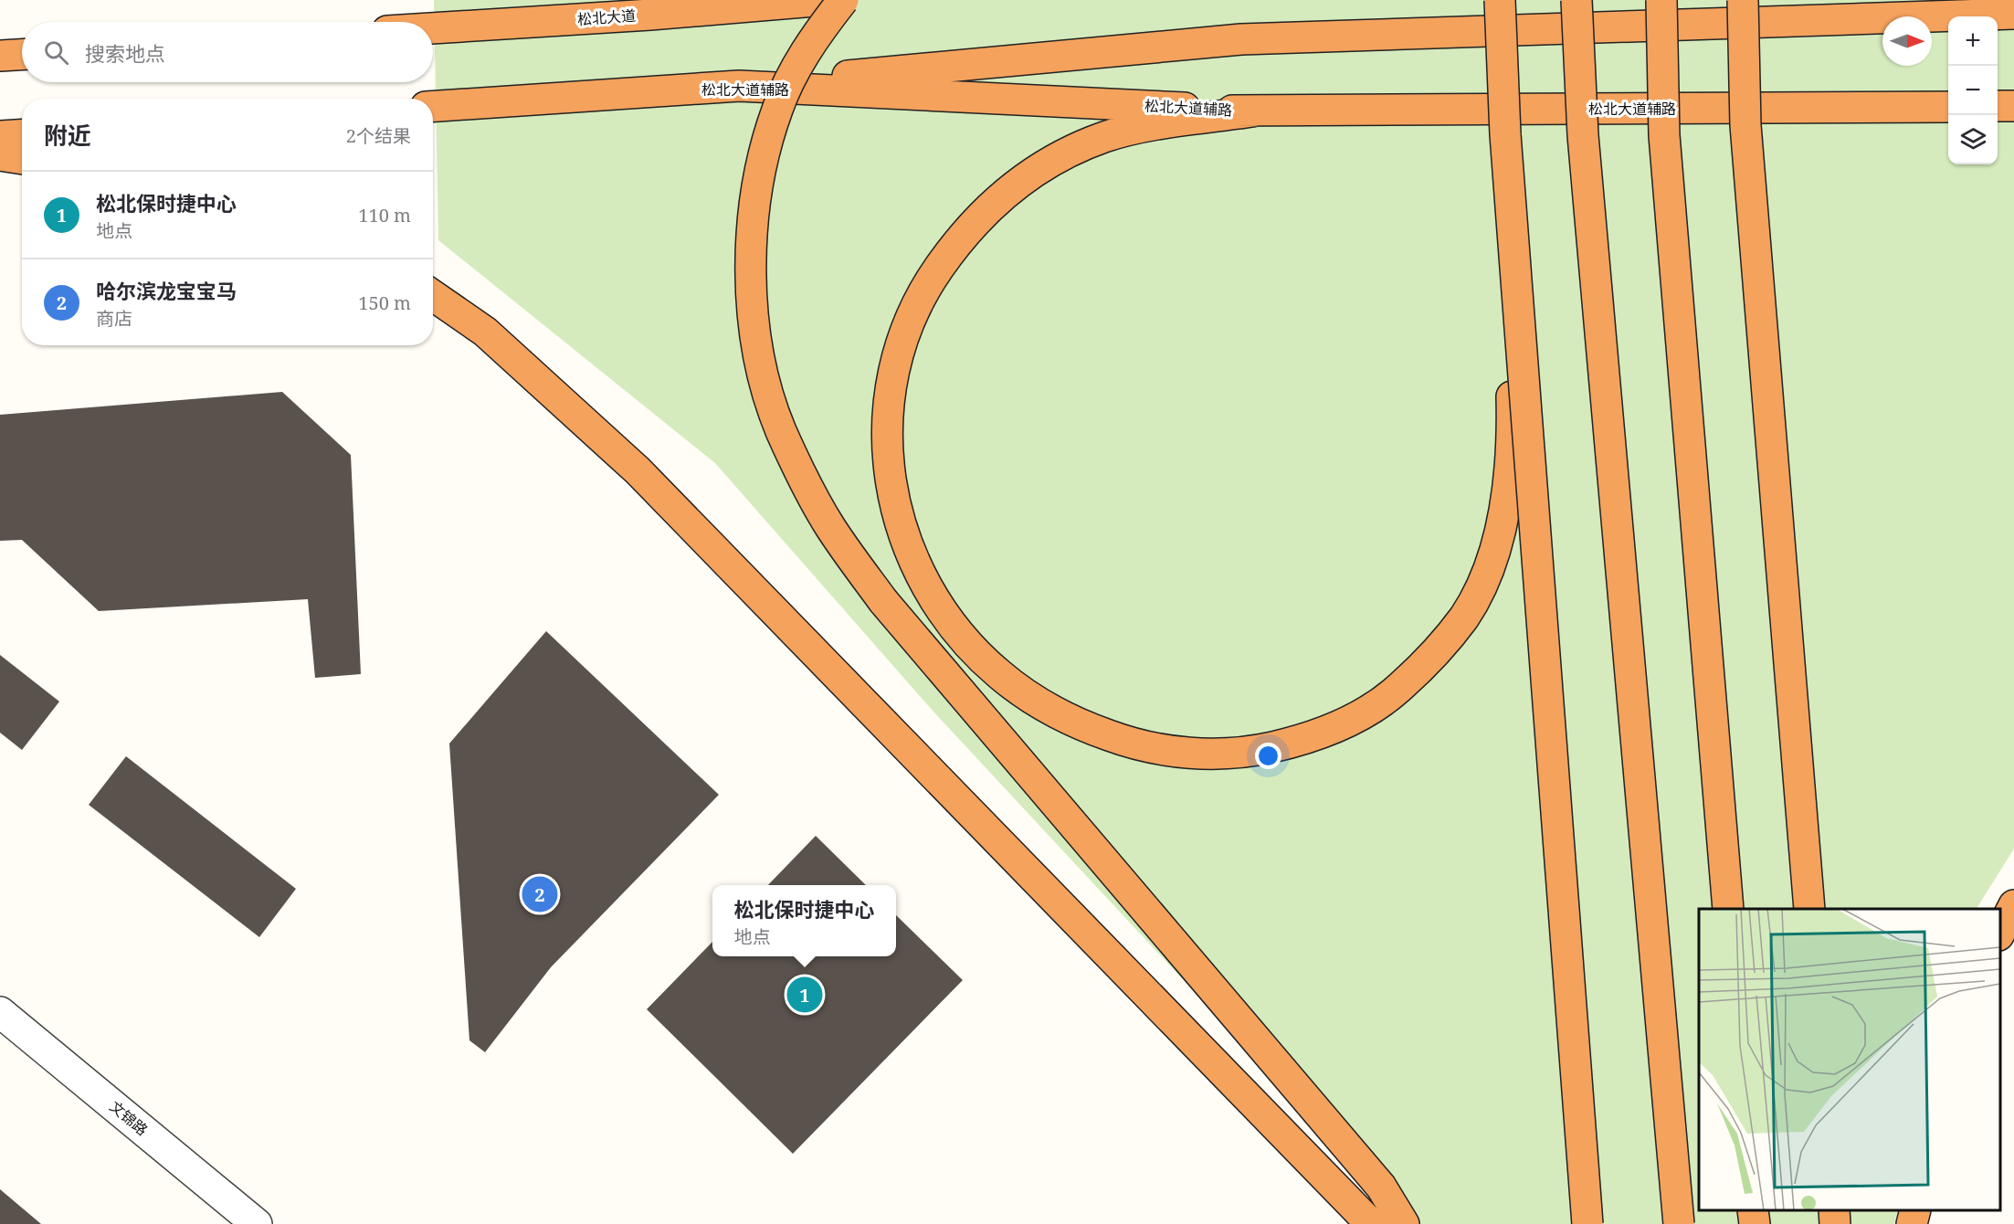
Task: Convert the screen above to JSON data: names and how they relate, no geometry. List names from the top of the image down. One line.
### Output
{"streets":{"highway":["松北大道","松北大道辅路"],"street":["文锦路"]},"north":"right","page":{"map_buttons":["+","−"],"search":"搜索地点","heading":["附近","2个结果"],"list":[{"mark":"1","name":"松北保时捷中心","note":"地点","value":"110 m"},{"mark":"2","name":"哈尔滨龙宝宝马","note":"商店","value":"150 m"}],"pins":["2","1"],"popup":["松北保时捷中心","地点"]}}
